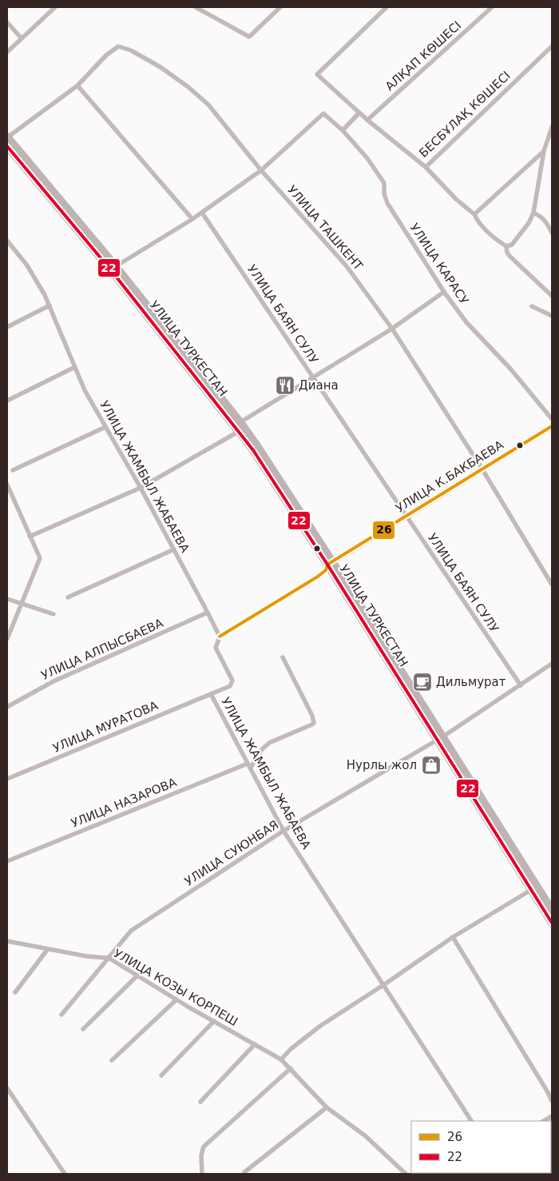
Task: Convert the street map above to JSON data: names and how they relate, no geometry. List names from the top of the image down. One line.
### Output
{"streets":{"highway":["УЛИЦА ТУРКЕСТАН"],"street":["АЛҚАП КӨШЕСІ","БЕСБҰЛАҚ КӨШЕСІ","УЛИЦА ТАШКЕНТ","УЛИЦА КАРАСУ","УЛИЦА БАЯН СУЛУ","УЛИЦА ЖАМБЫЛ ЖАБАЕВА","УЛИЦА К.БАКБАЕВА","УЛИЦА АЛПЫСБАЕВА","УЛИЦА МУРАТОВА","УЛИЦА НАЗАРОВА","УЛИЦА СУЮНБАЯ","УЛИЦА КОЗЫ КОРПЕШ"]},"crossings":[["АЛҚАП КӨШЕСІ","БЕСБҰЛАҚ КӨШЕСІ"],["УЛИЦА ТАШКЕНТ","УЛИЦА КАРАСУ"],["УЛИЦА ТАШКЕНТ","УЛИЦА ТУРКЕСТАН"],["УЛИЦА ТАШКЕНТ","УЛИЦА К.БАКБАЕВА"],["УЛИЦА БАЯН СУЛУ","УЛИЦА К.БАКБАЕВА"],["УЛИЦА БАЯН СУЛУ","УЛИЦА СУЮНБАЯ"],["УЛИЦА ТУРКЕСТАН","УЛИЦА К.БАКБАЕВА"],["УЛИЦА ТУРКЕСТАН","УЛИЦА СУЮНБАЯ"],["УЛИЦА ЖАМБЫЛ ЖАБАЕВА","УЛИЦА К.БАКБАЕВА"],["УЛИЦА ЖАМБЫЛ ЖАБАЕВА","УЛИЦА АЛПЫСБАЕВА"],["УЛИЦА ЖАМБЫЛ ЖАБАЕВА","УЛИЦА МУРАТОВА"],["УЛИЦА ЖАМБЫЛ ЖАБАЕВА","УЛИЦА НАЗАРОВА"],["УЛИЦА ЖАМБЫЛ ЖАБАЕВА","УЛИЦА СУЮНБАЯ"],["УЛИЦА СУЮНБАЯ","УЛИЦА КОЗЫ КОРПЕШ"]],"places":{"restaurant":["Диана"],"cafe":["Дильмурат"],"shop":["Нурлы жол"]},"lines":["transit line 22","transit line 26"],"legend":["26","22"]}
